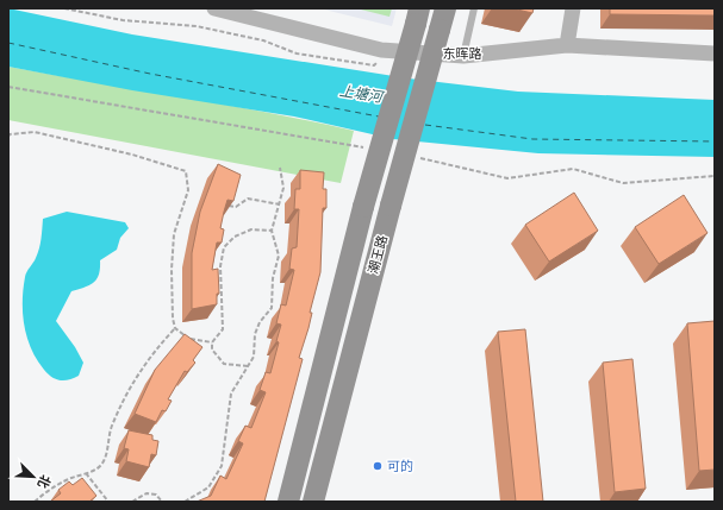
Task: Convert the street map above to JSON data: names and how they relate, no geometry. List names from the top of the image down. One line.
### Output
{"streets":{"main road":["潮王路"],"street":["东晖路"]},"water":["上塘河"],"places":["可的"],"north":"bottom right"}
